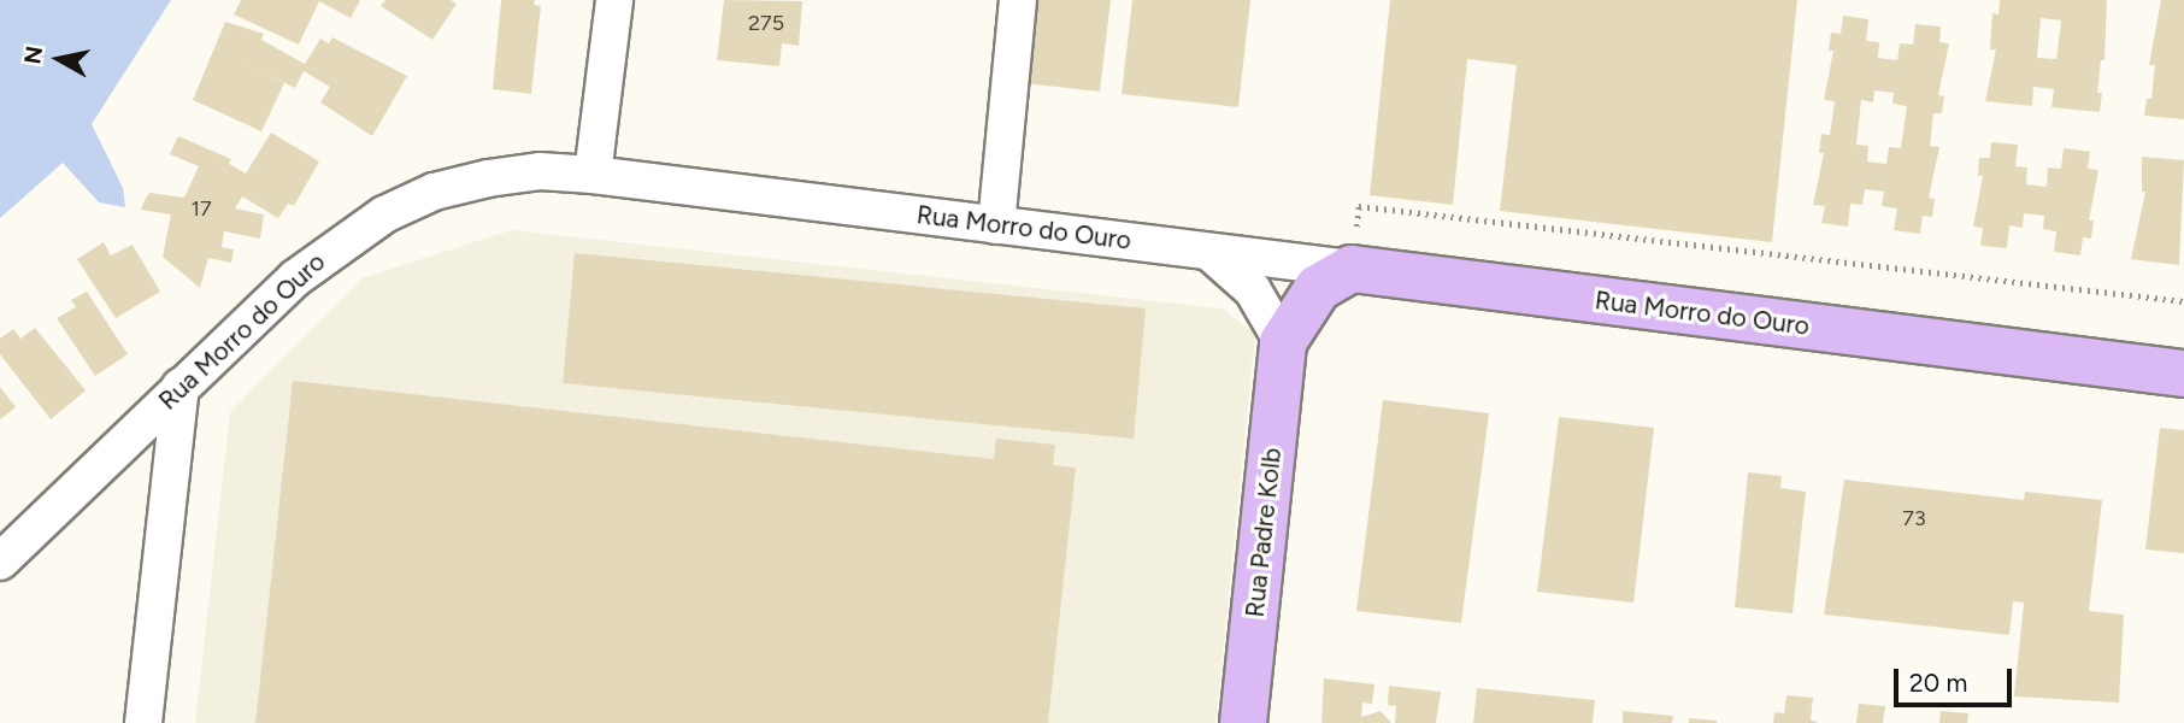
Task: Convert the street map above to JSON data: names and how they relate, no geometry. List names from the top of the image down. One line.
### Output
{"streets":{"main road":["Rua Morro do Ouro","Rua Padre Kolb"]},"crossings":[["Rua Morro do Ouro","Rua Padre Kolb"]],"house_numbers":["275","17","73"],"scale_bar":"20 m","north":"left"}
